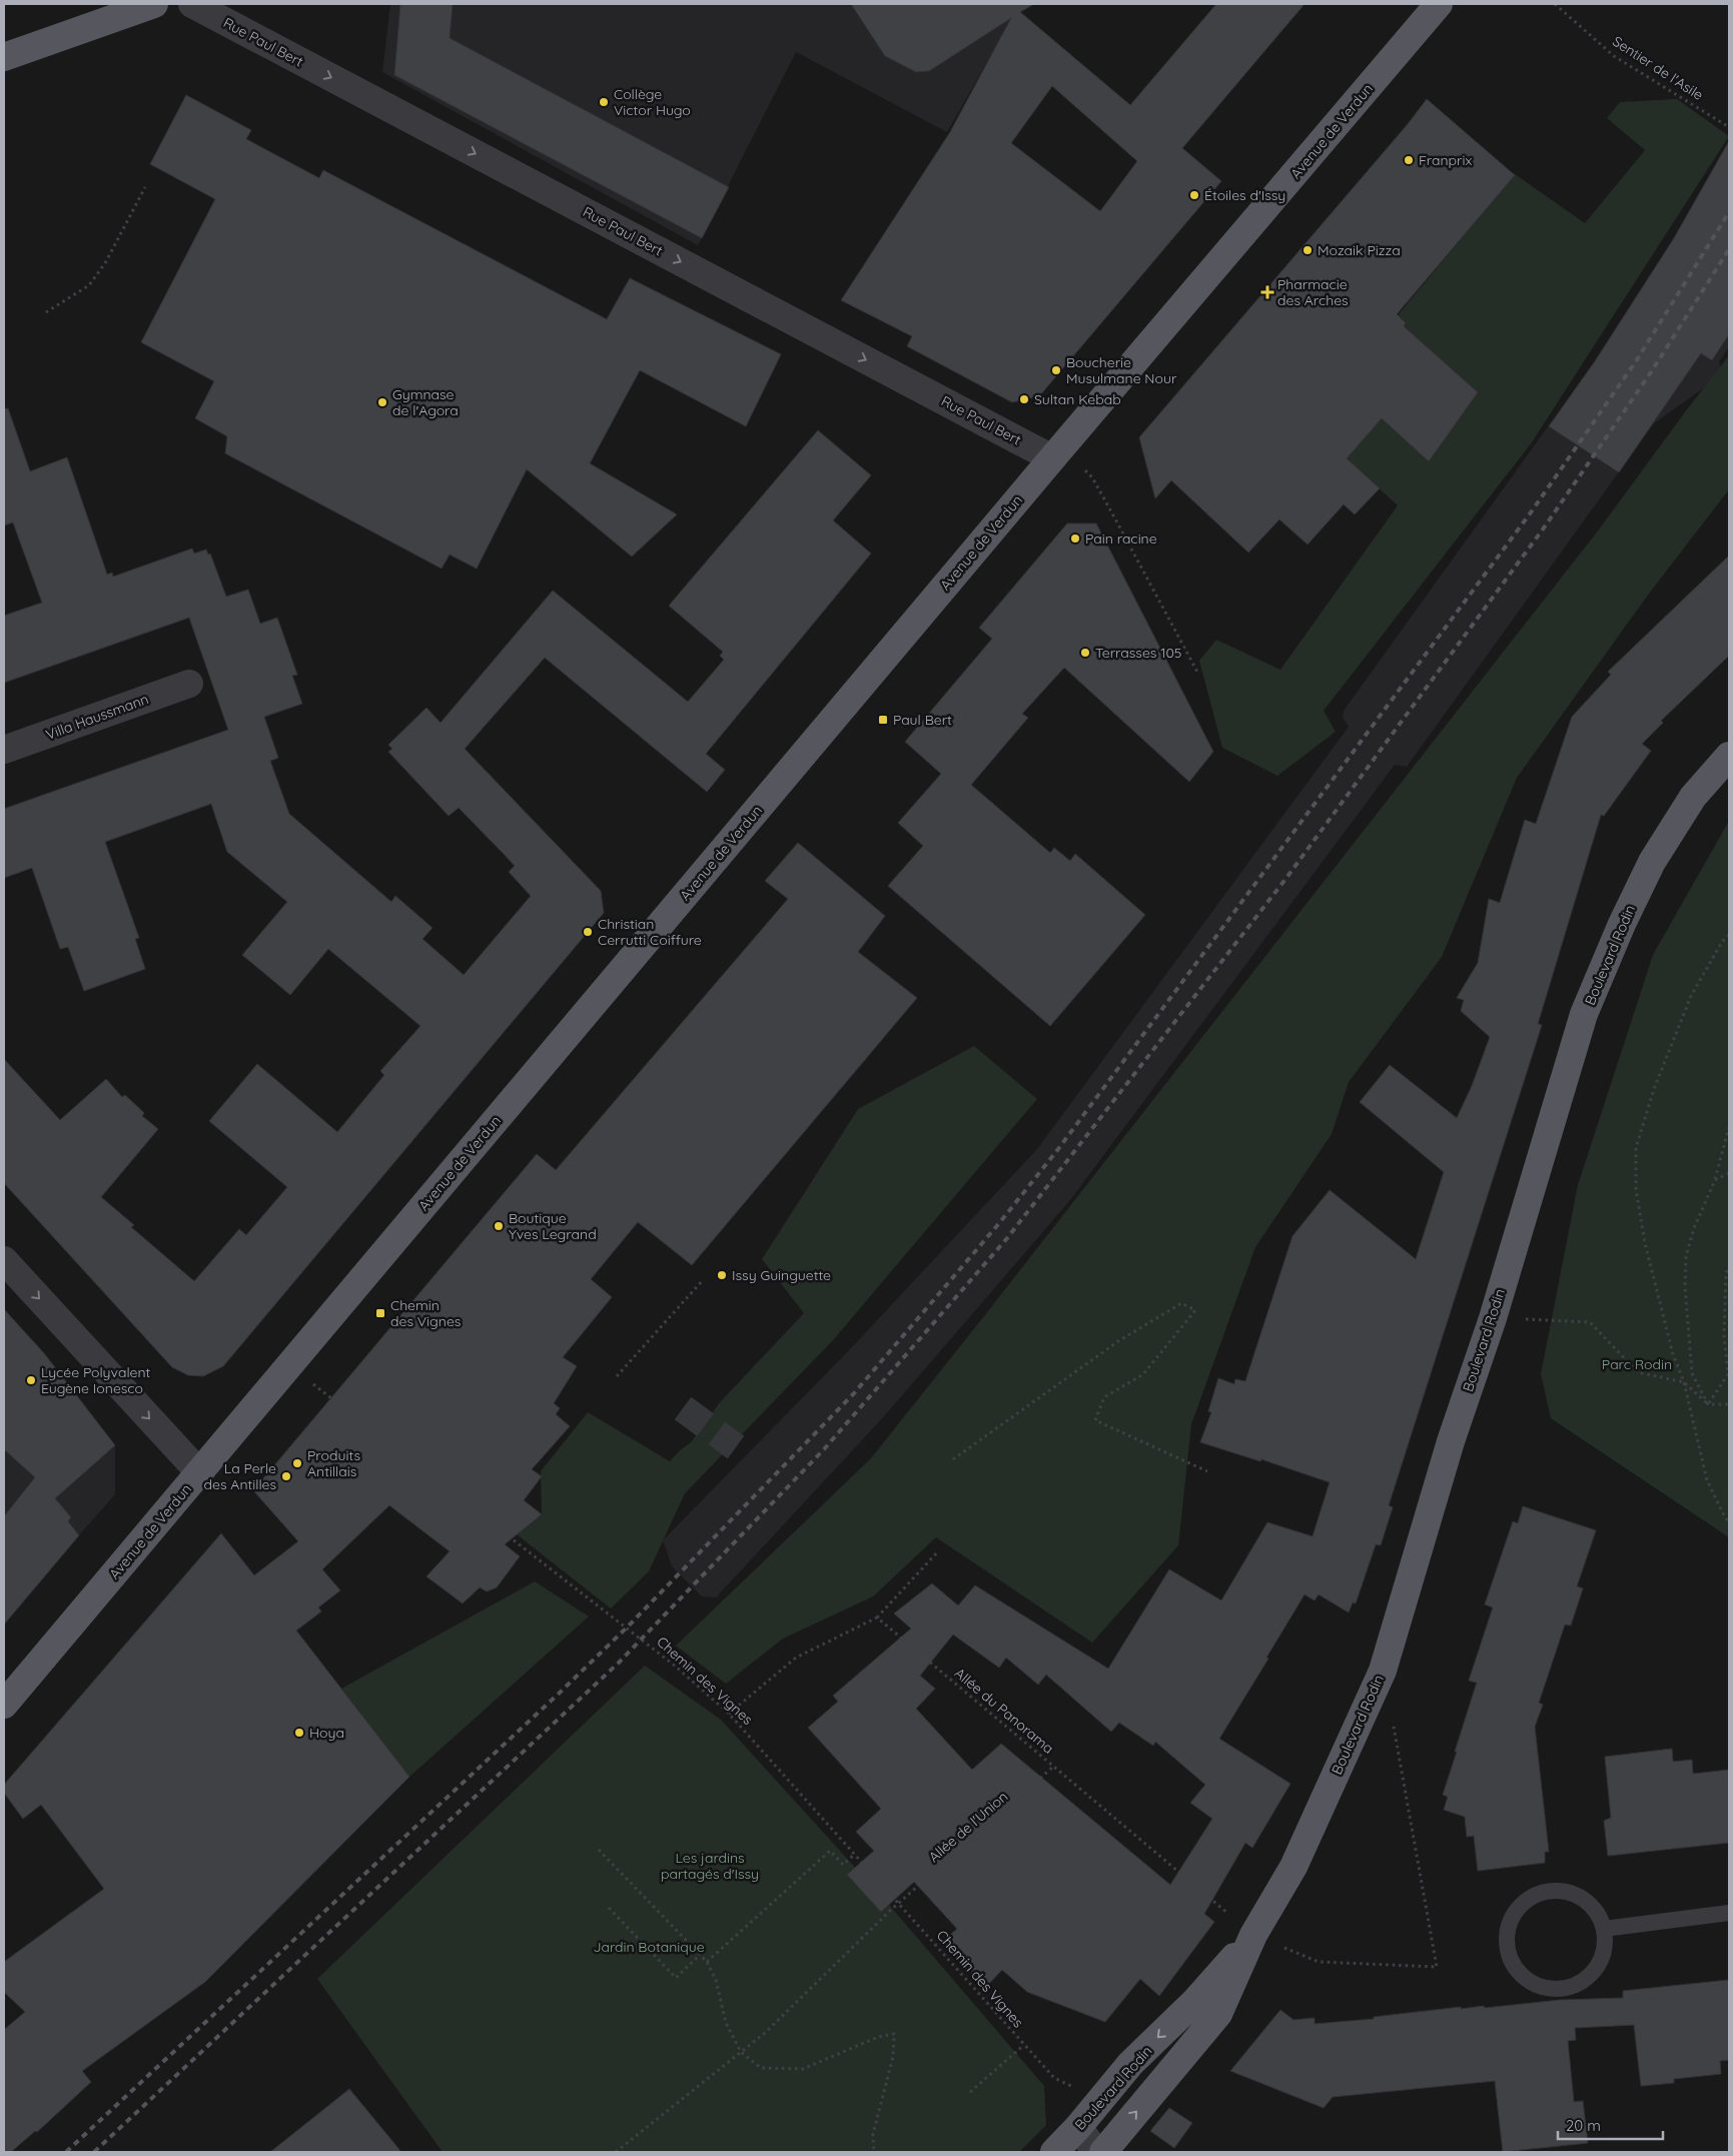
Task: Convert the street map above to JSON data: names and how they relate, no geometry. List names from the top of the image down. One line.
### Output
{"streets":{"main road":["Avenue de Verdun","Boulevard Rodin"],"street":["Rue Paul Bert","Villa Haussmann"],"path":["Sentier de l'Asile","Chemin des Vignes","Allée du Panorama","Allée de l'Union"]},"crossings":[["Rue Paul Bert","Avenue de Verdun"],["Avenue de Verdun","Chemin des Vignes"],["Boulevard Rodin","Chemin des Vignes"],["Boulevard Rodin","Allée du Panorama"],["Chemin des Vignes","Allée de l'Union"],["Allée du Panorama","Allée de l'Union"]],"one_way":["Rue Paul Bert"],"parks":["Parc Rodin","Les jardins partagés d'Issy","Jardin Botanique"],"places":{"other":["Collège Victor Hugo","Franprix","Étoiles d'Issy","Mozaik Pizza","Boucherie Musulmane Nour","Sultan Kebab","Gymnase de l'Agora","Pain racine","Terrasses 105","Christian Cerrutti Coiffure","Boutique Yves Legrand","Issy Guinguette","Lycée Polyvalent Eugène Ionesco","Produits Antillais","La Perle des Antilles","Hoya"],"health":["Pharmacie des Arches"],"transit":["Paul Bert","Chemin des Vignes"]},"scale_bar":"20 m"}
